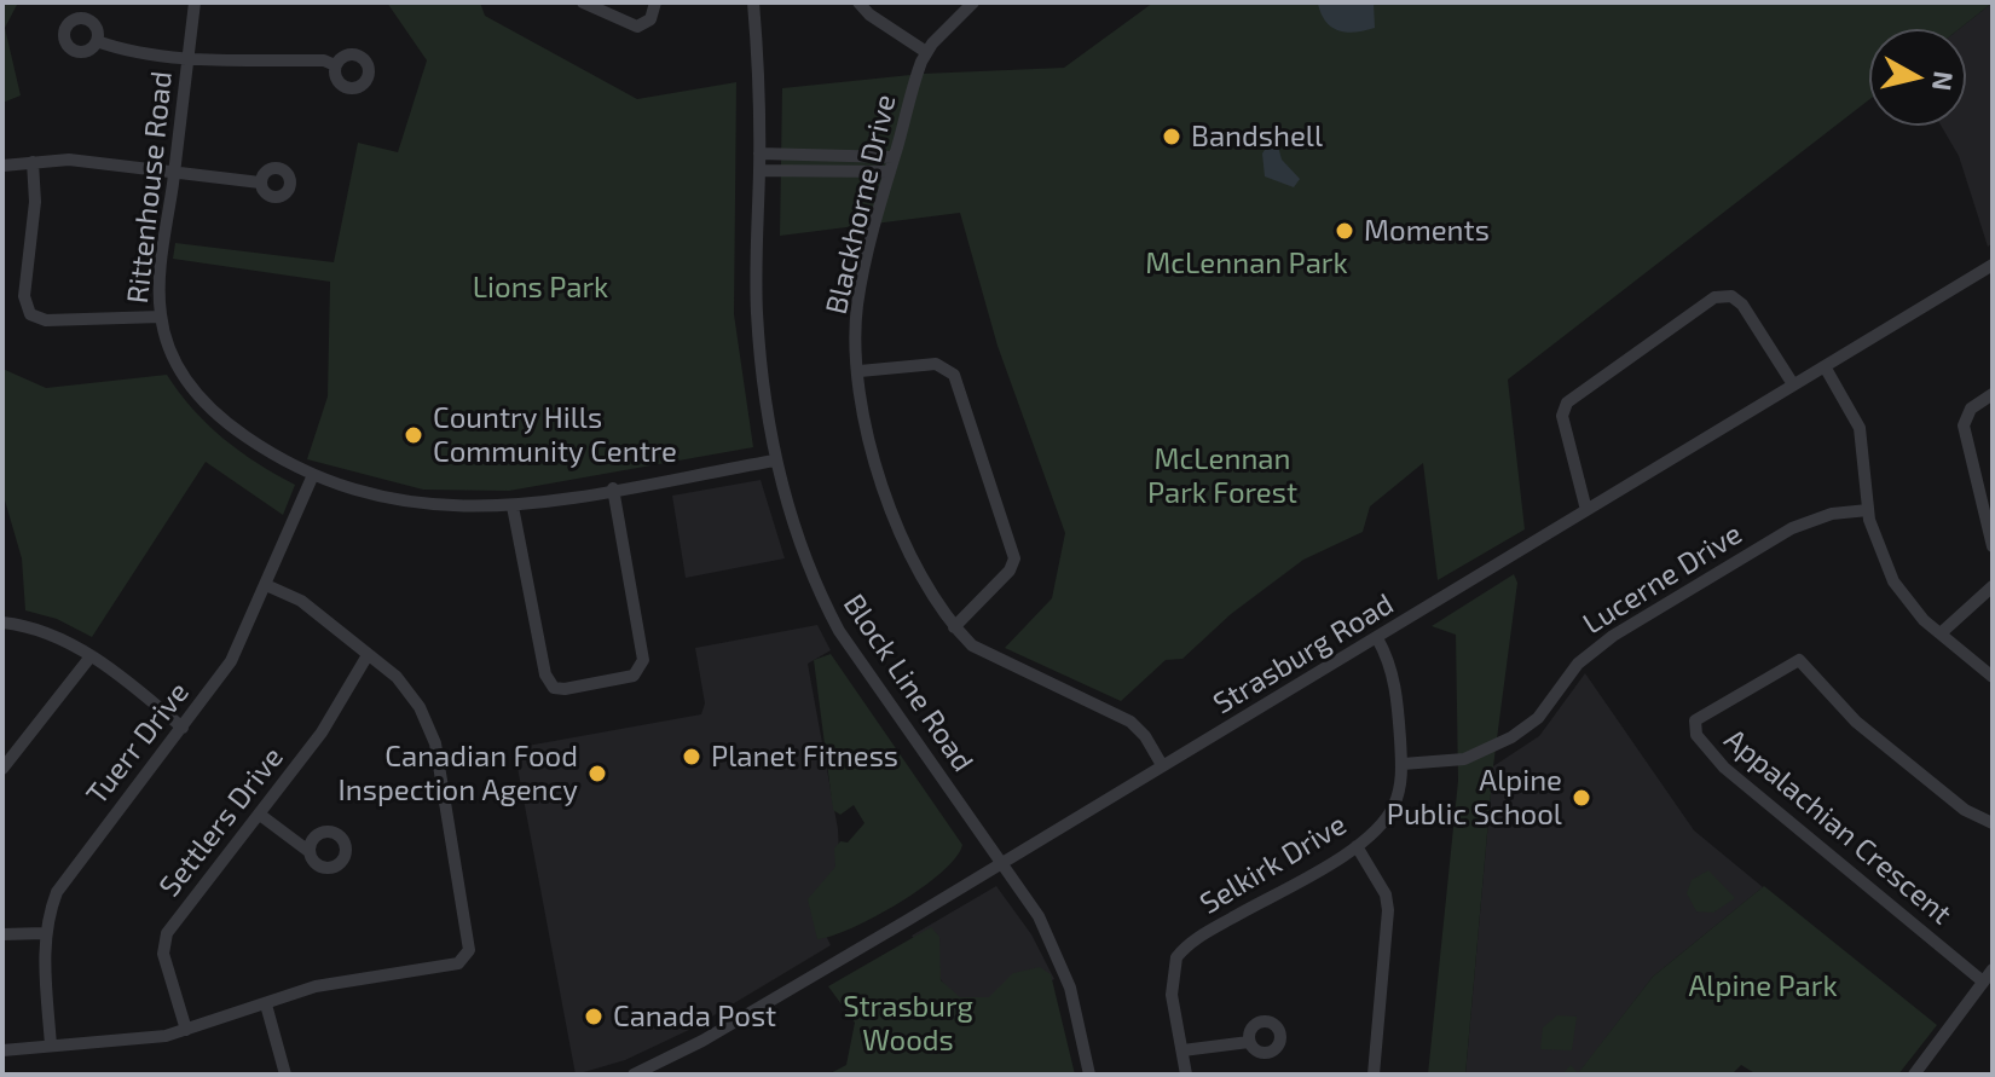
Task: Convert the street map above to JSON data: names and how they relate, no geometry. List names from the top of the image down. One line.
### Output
{"streets":{"street":["Rittenhouse Road","Blackhorne Drive","Lucerne Drive","Strasburg Road","Block Line Road","Tuerr Drive","Settlers Drive","Appalachian Crescent","Selkirk Drive"]},"crossings":[["Rittenhouse Road","Block Line Road"],["Rittenhouse Road","Tuerr Drive"],["Blackhorne Drive","Strasburg Road"],["Lucerne Drive","Selkirk Drive"],["Strasburg Road","Block Line Road"],["Strasburg Road","Selkirk Drive"]],"parks":["McLennan Park","Lions Park","McLennan Park Forest","Alpine Park","Strasburg Woods"],"places":["Bandshell","Moments","Country Hills Community Centre","Planet Fitness","Canadian Food Inspection Agency","Alpine Public School","Canada Post"],"north":"right"}
